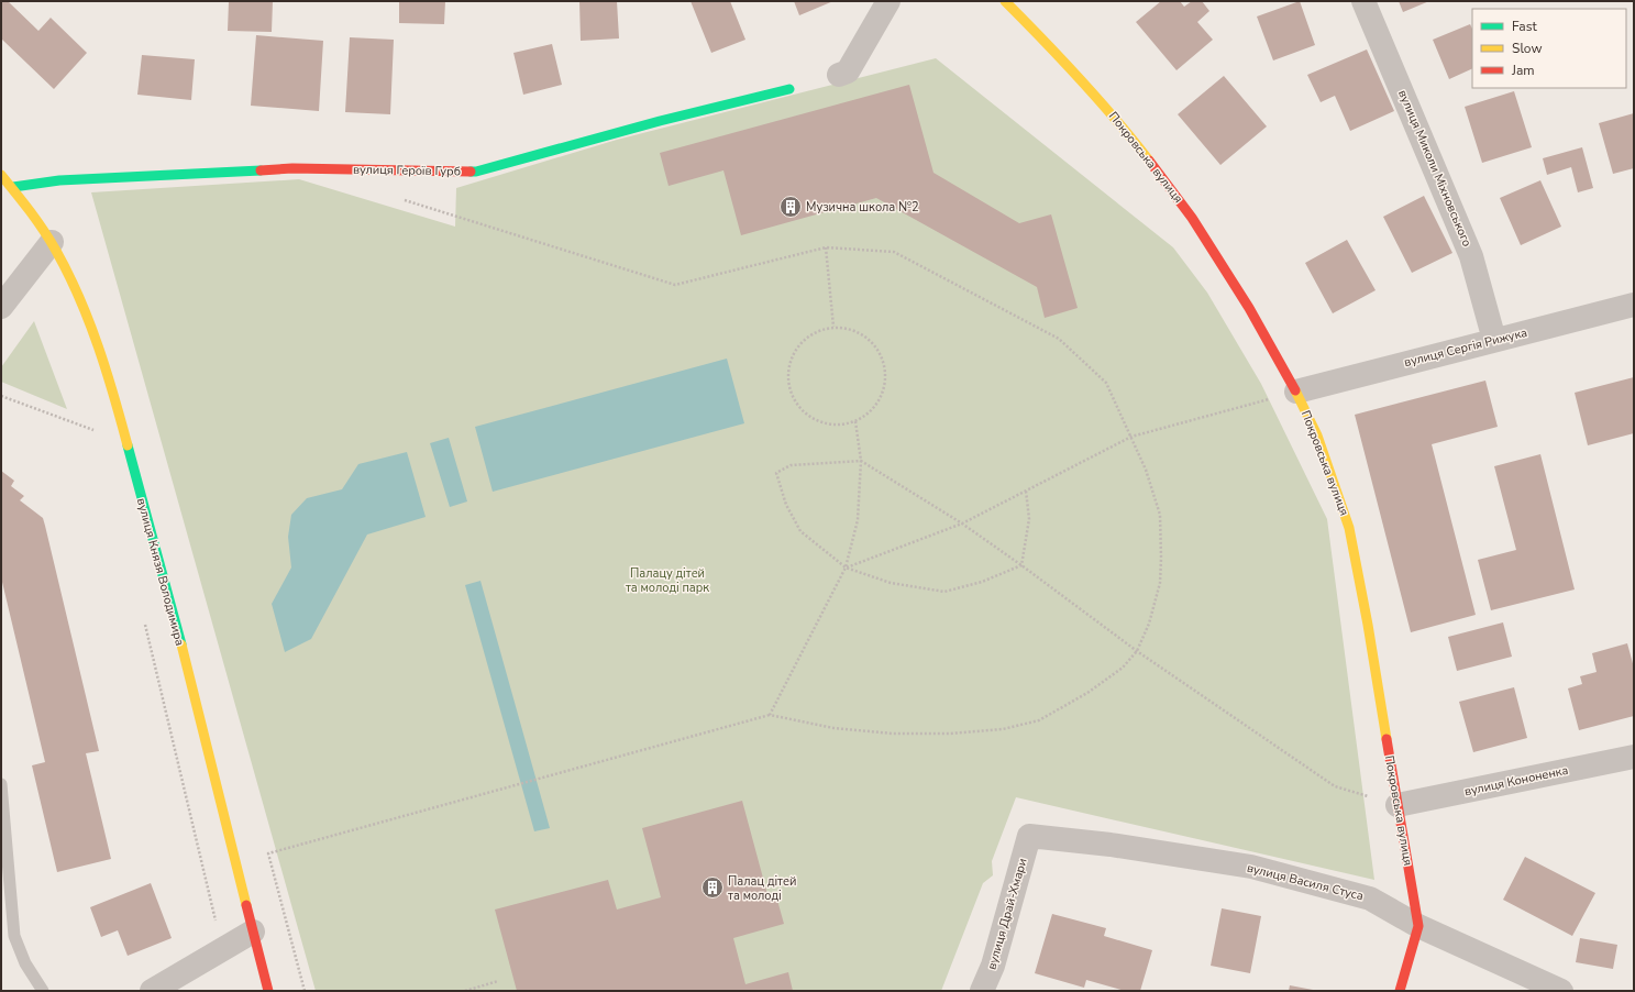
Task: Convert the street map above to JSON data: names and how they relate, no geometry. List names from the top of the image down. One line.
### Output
{"streets":{"street":["Покровська вулиця","вулиця Миколи Міхновського","вулиця Героїв Гурб","вулиця Сергія Рижука","вулиця Князя Володимира","вулиця Кононенка","вулиця Василя Стуса","вулиця Драй-Хмари"]},"crossings":[["Покровська вулиця","вулиця Сергія Рижука"],["Покровська вулиця","вулиця Кононенка"],["Покровська вулиця","вулиця Василя Стуса"],["вулиця Миколи Міхновського","вулиця Сергія Рижука"],["вулиця Героїв Гурб","вулиця Князя Володимира"],["вулиця Василя Стуса","вулиця Драй-Хмари"]],"parks":["Палацу дітей та молоді парк"],"places":{"building":["Музична школа №2","Палац дітей та молоді"]},"legend":["Fast","Slow","Jam"]}
